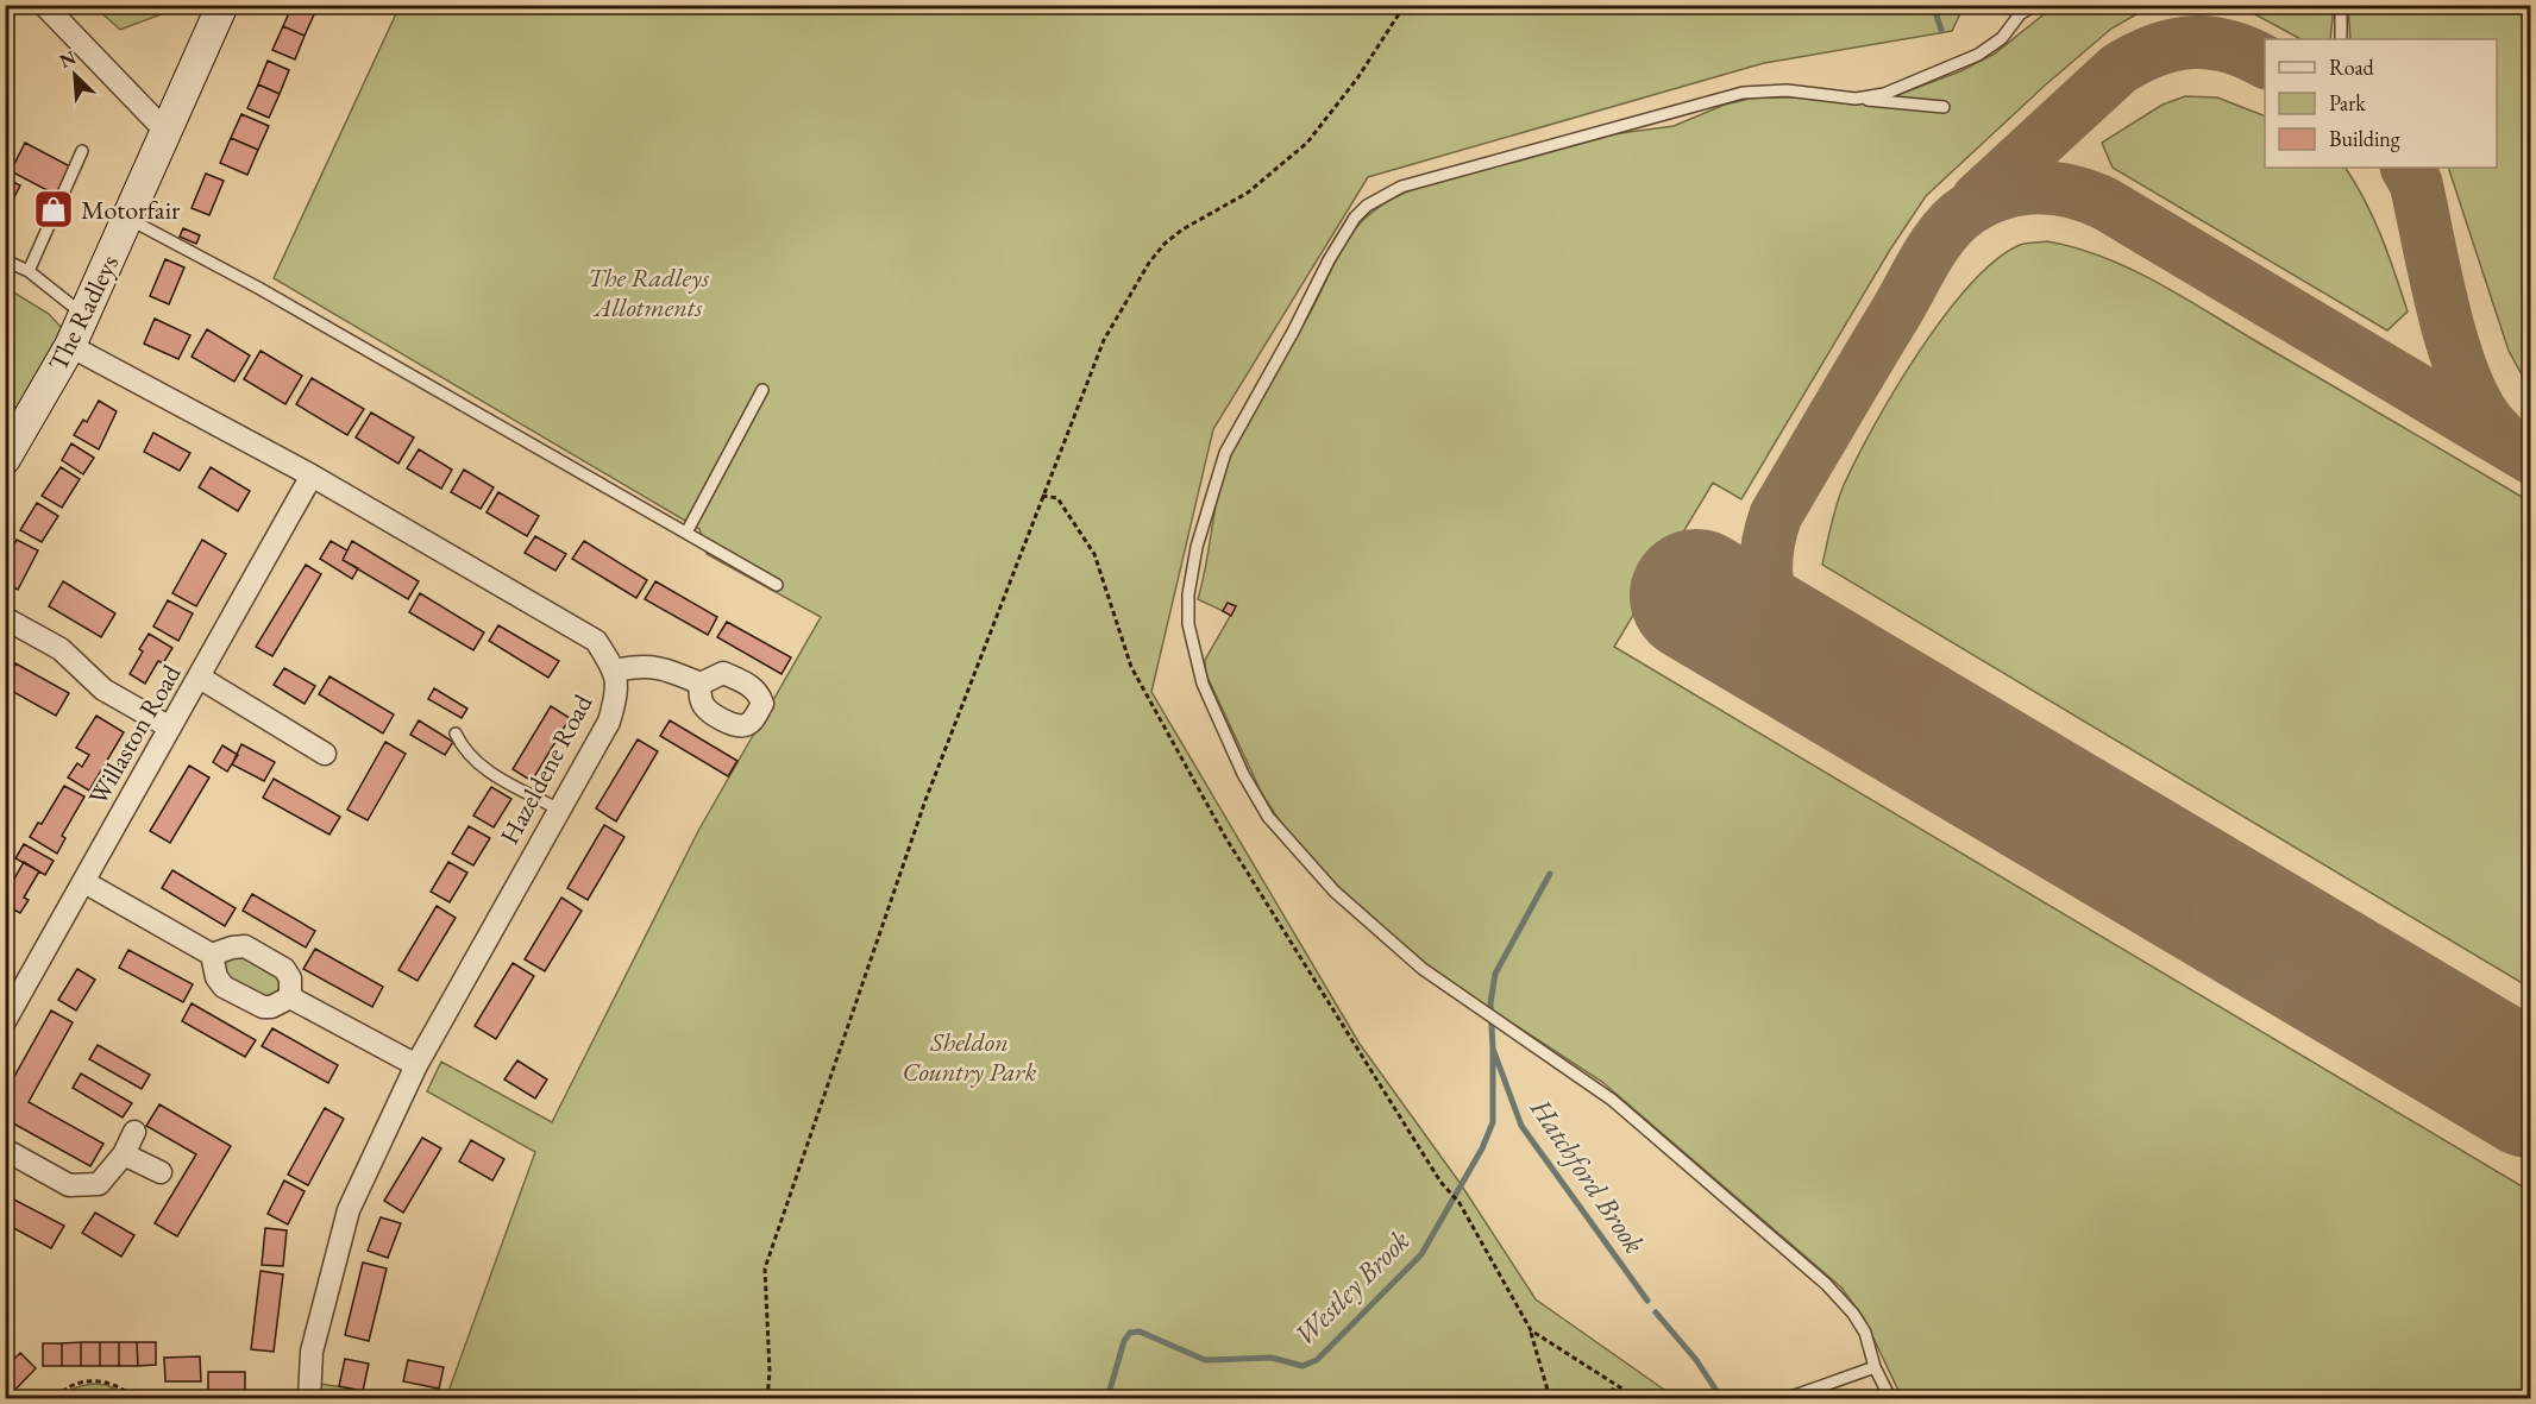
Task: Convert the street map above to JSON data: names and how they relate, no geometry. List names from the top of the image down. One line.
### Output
{"streets":{"street":["The Radleys","Willaston Road","Hazeldene Road"]},"crossings":[["The Radleys","Hazeldene Road"],["Willaston Road","Hazeldene Road"]],"water":["Hatchford Brook","Westley Brook"],"parks":["The Radleys Allotments","Sheldon Country Park"],"places":{"shop":["Motorfair"]},"legend":["Road","Park","Building"],"north":"top left"}
